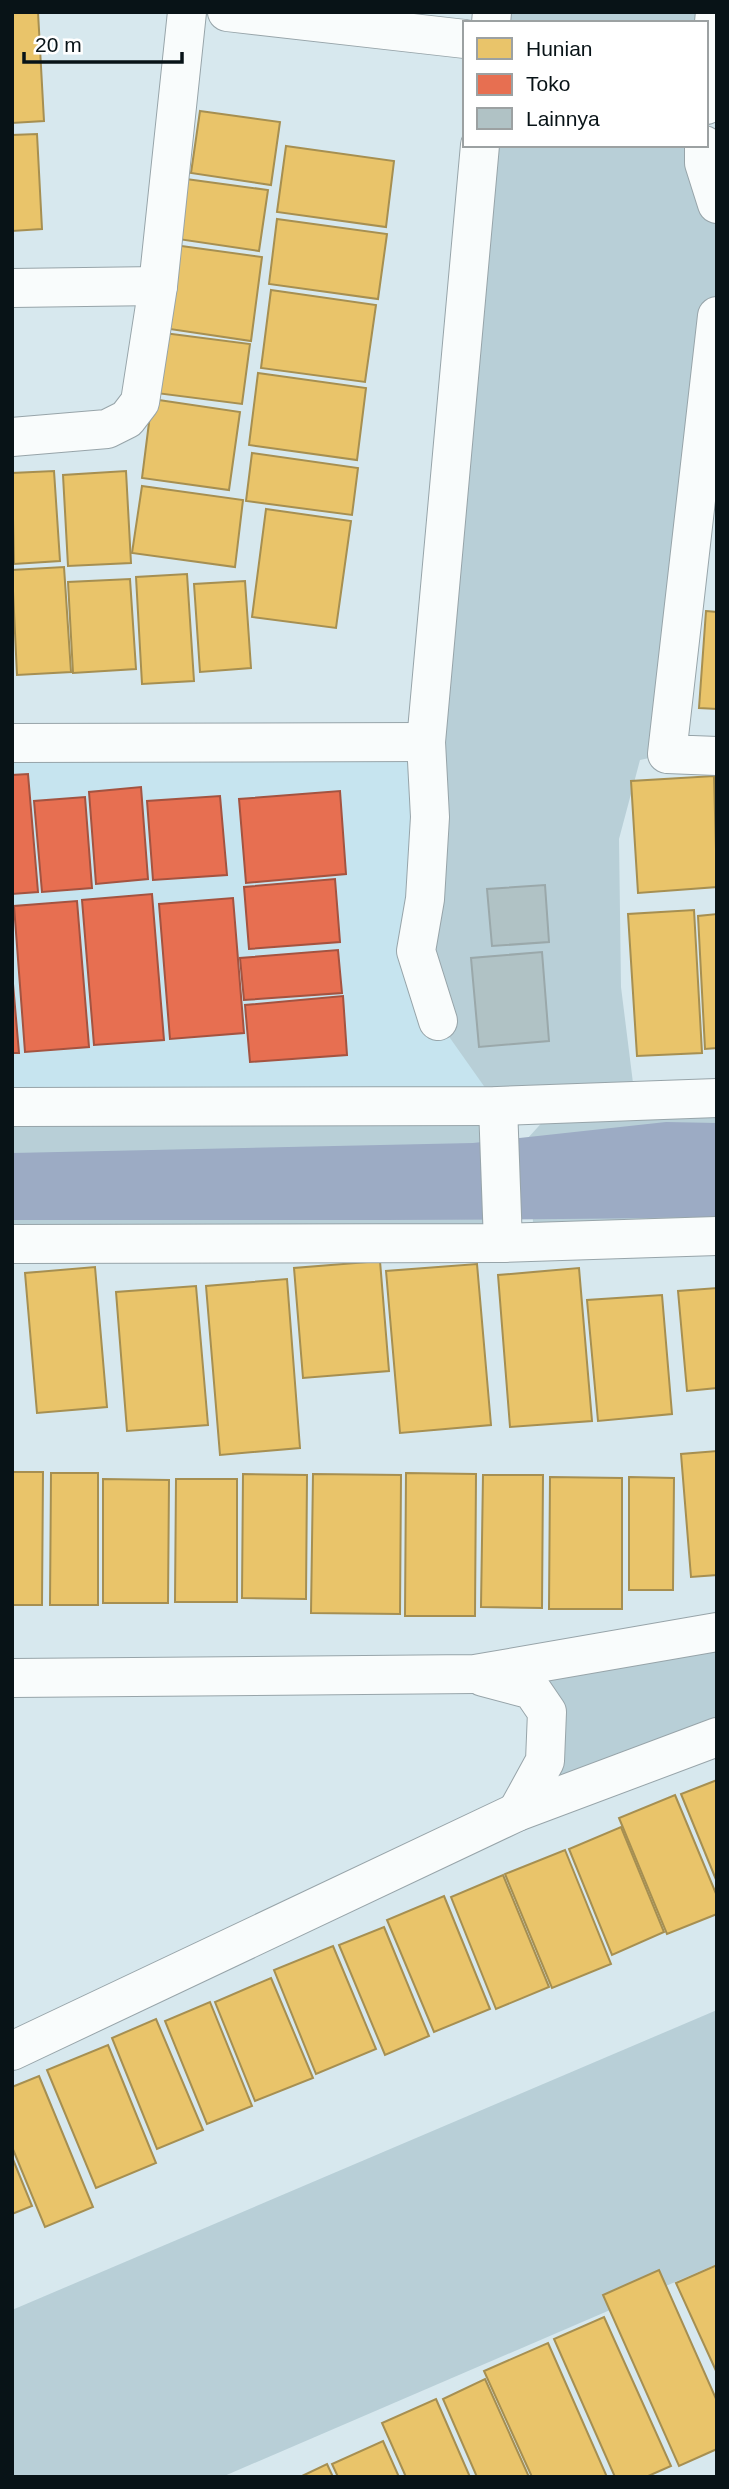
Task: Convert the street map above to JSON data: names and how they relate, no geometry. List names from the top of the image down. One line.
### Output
{"legend":["Hunian","Toko","Lainnya"],"scale_bar":"20 m"}
